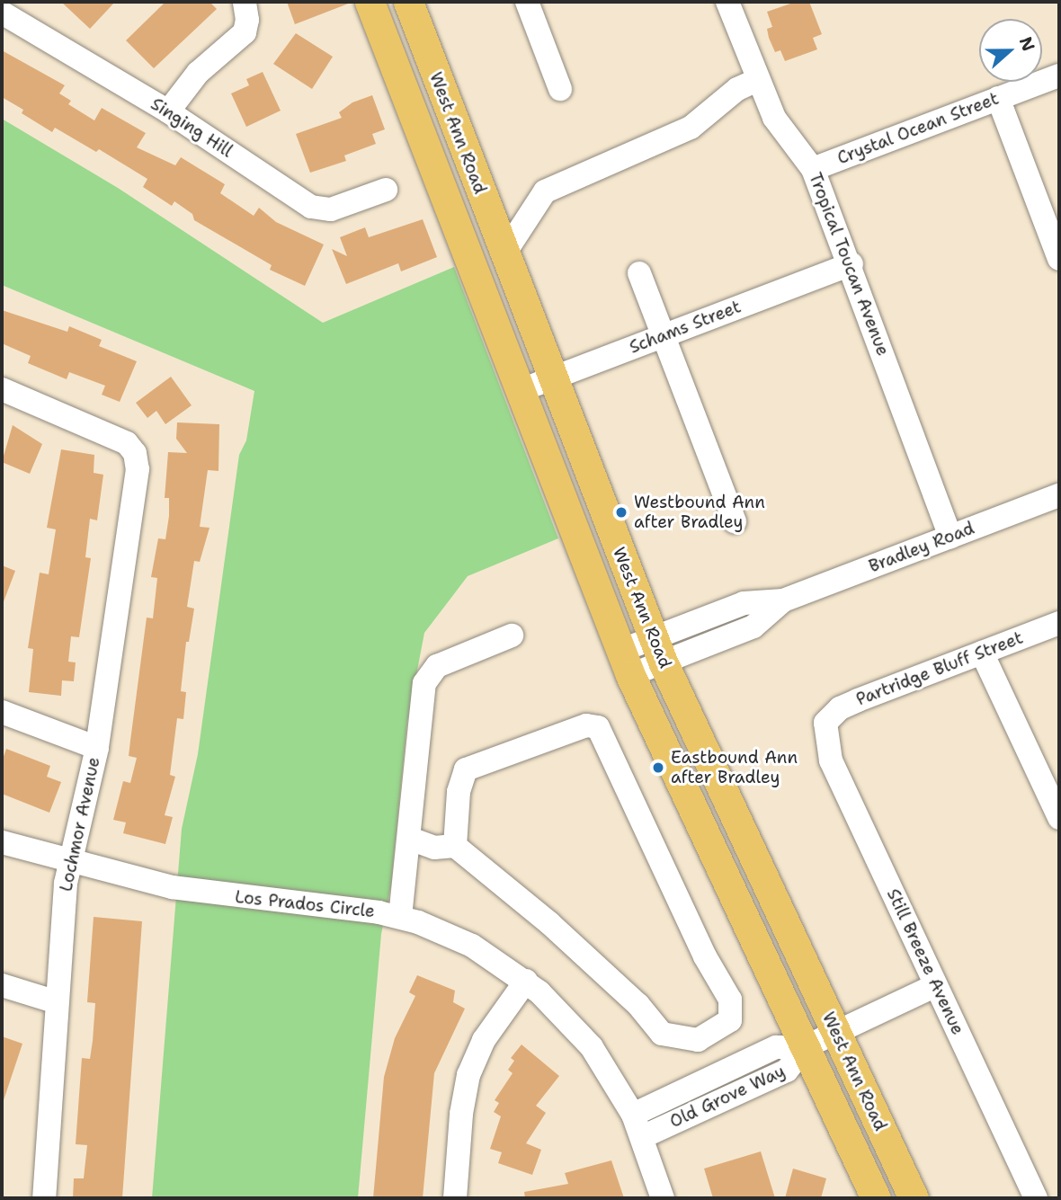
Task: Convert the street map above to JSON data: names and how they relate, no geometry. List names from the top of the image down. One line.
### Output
{"streets":{"main road":["West Ann Road"],"street":["Singing Hill","Crystal Ocean Street","Tropical Toucan Avenue","Schams Street","Bradley Road","Partridge Bluff Street","Lochmor Avenue","Los Prados Circle","Still Breeze Avenue","Old Grove Way"]},"crossings":[["Crystal Ocean Street","Tropical Toucan Avenue"],["West Ann Road","Schams Street"],["West Ann Road","Bradley Road"],["West Ann Road","Old Grove Way"],["Tropical Toucan Avenue","Schams Street"],["Tropical Toucan Avenue","Bradley Road"],["Partridge Bluff Street","Still Breeze Avenue"],["Lochmor Avenue","Los Prados Circle"],["Los Prados Circle","Old Grove Way"],["Still Breeze Avenue","Old Grove Way"]],"places":["Westbound Ann after Bradley","Eastbound Ann after Bradley"],"north":"right"}
